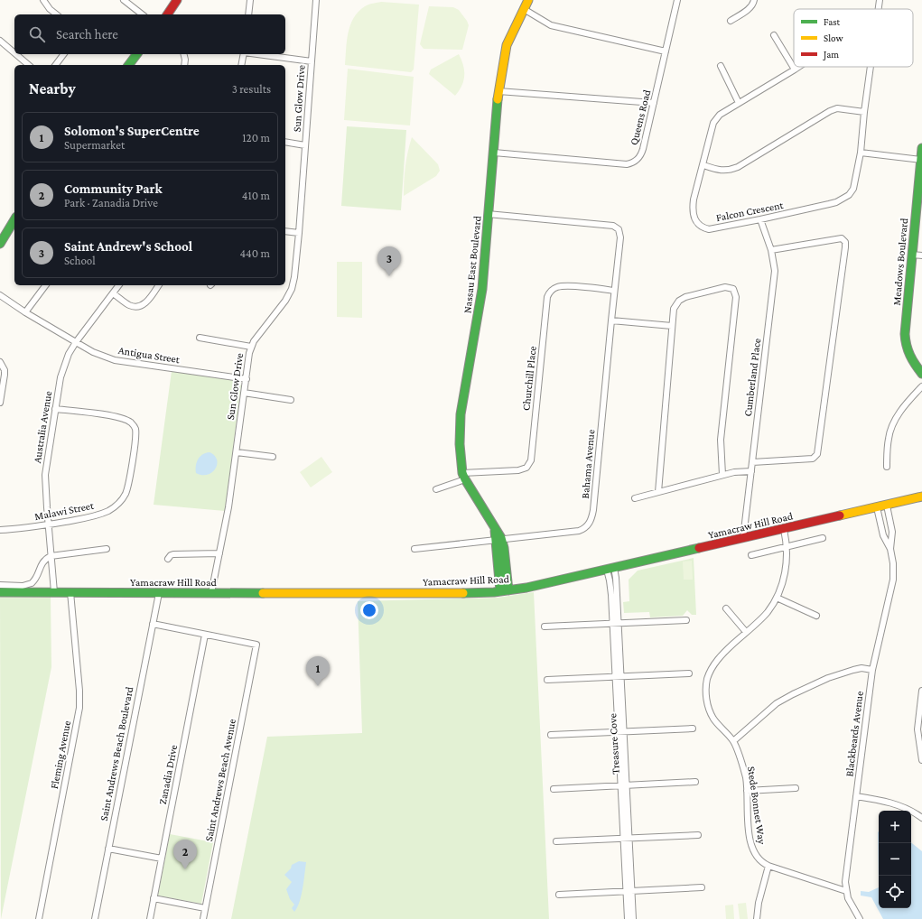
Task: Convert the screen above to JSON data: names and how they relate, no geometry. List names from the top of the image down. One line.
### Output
{"streets":{"main road":["Meadows Boulevard","Nassau East Boulevard","Yamacraw Hill Road"],"street":["Sun Glow Drive","Queens Road","Falcon Crescent","Antigua Street","Cumberland Place","Churchill Place","Australia Avenue","Bahama Avenue","Malawi Street","Blackbeards Avenue","Treasure Cove","Saint Andrews Beach Boulevard","Fleming Avenue","Zanadia Drive","Saint Andrews Beach Avenue","Stede Bonnet Way"]},"crossings":[["Sun Glow Drive","Antigua Street"],["Sun Glow Drive","Yamacraw Hill Road"],["Queens Road","Nassau East Boulevard"],["Falcon Crescent","Cumberland Place"],["Nassau East Boulevard","Churchill Place"],["Nassau East Boulevard","Bahama Avenue"],["Nassau East Boulevard","Yamacraw Hill Road"],["Antigua Street","Australia Avenue"],["Cumberland Place","Yamacraw Hill Road"],["Churchill Place","Bahama Avenue"],["Australia Avenue","Malawi Street"],["Australia Avenue","Yamacraw Hill Road"],["Yamacraw Hill Road","Blackbeards Avenue"],["Yamacraw Hill Road","Treasure Cove"],["Yamacraw Hill Road","Saint Andrews Beach Boulevard"],["Yamacraw Hill Road","Fleming Avenue"],["Yamacraw Hill Road","Stede Bonnet Way"],["Blackbeards Avenue","Stede Bonnet Way"],["Zanadia Drive","Saint Andrews Beach Avenue"]],"legend":["Fast","Slow","Jam"],"page":{"search":"Search here","heading":["Nearby","3 results"],"list":[{"mark":"1","name":"Solomon's SuperCentre","note":"Supermarket","value":"120 m"},{"mark":"2","name":"Community Park","note":"Park · Zanadia Drive","value":"410 m"},{"mark":"3","name":"Saint Andrew's School","note":"School","value":"440 m"}],"pins":["3","1","2"],"map_buttons":["+","−"]}}
